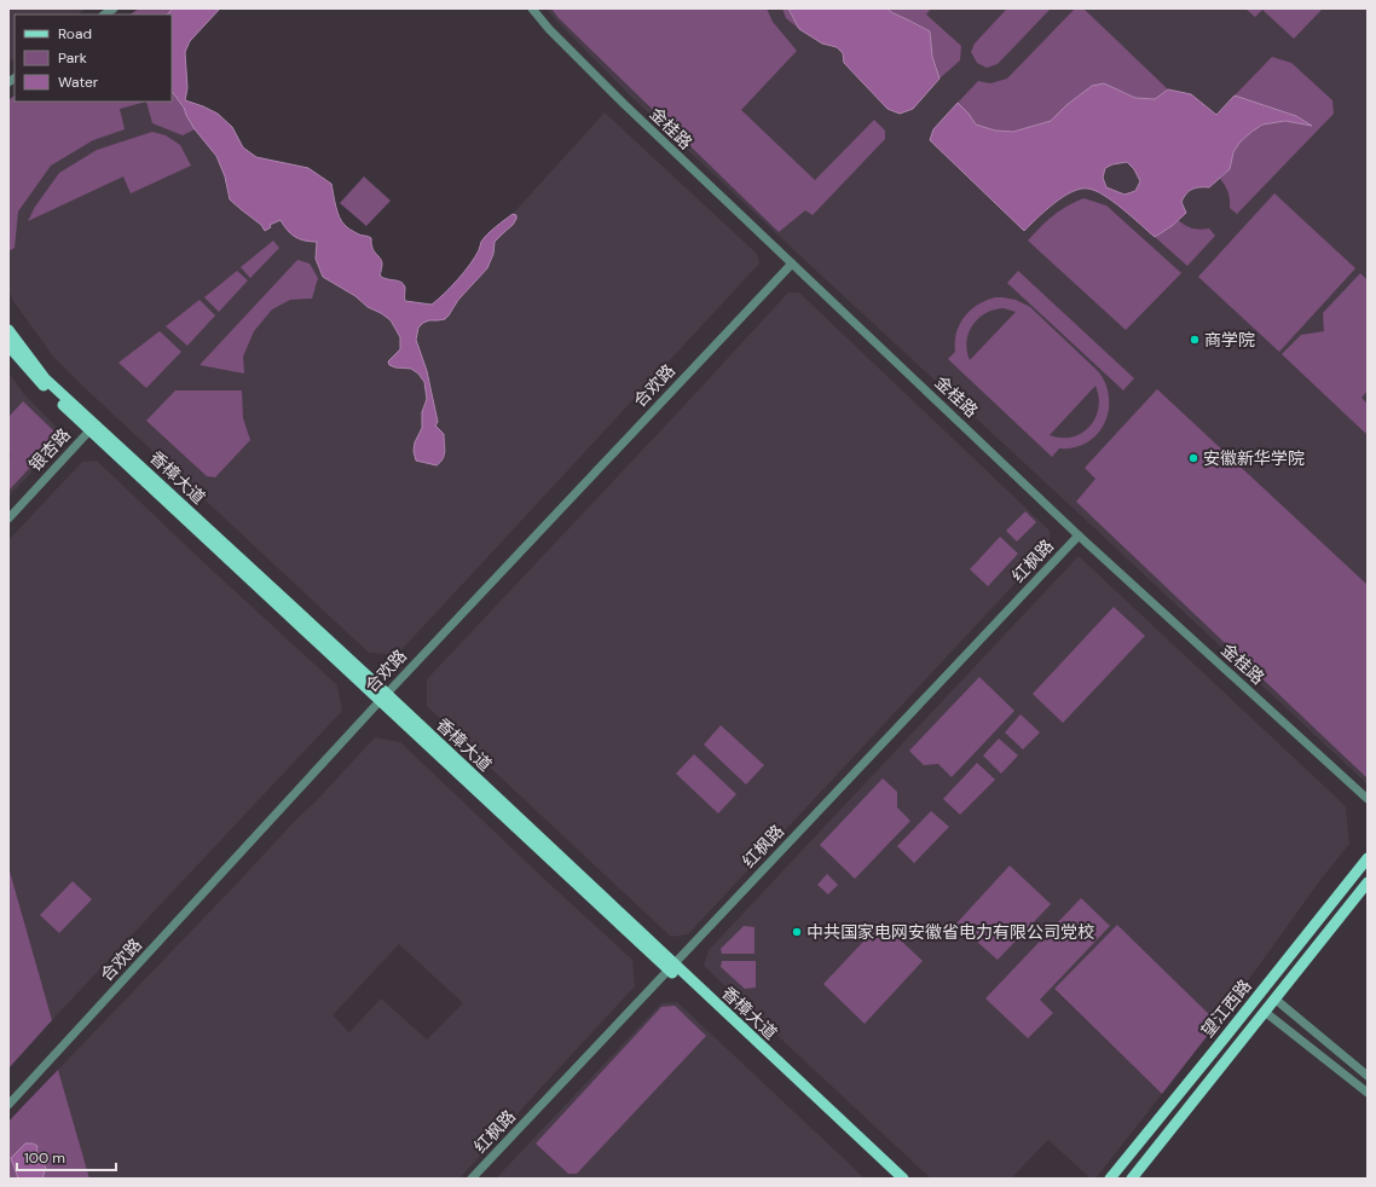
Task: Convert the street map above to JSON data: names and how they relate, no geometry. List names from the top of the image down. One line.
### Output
{"streets":{"main road":["香樟大道","望江西路"],"street":["金桂路","合欢路","银杏路","红枫路"]},"crossings":[["金桂路","合欢路"],["金桂路","红枫路"],["合欢路","香樟大道"],["银杏路","香樟大道"],["香樟大道","红枫路"]],"places":["商学院","安徽新华学院","中共国家电网安徽省电力有限公司党校"],"legend":["Road","Park","Water"],"scale_bar":"100 m"}
